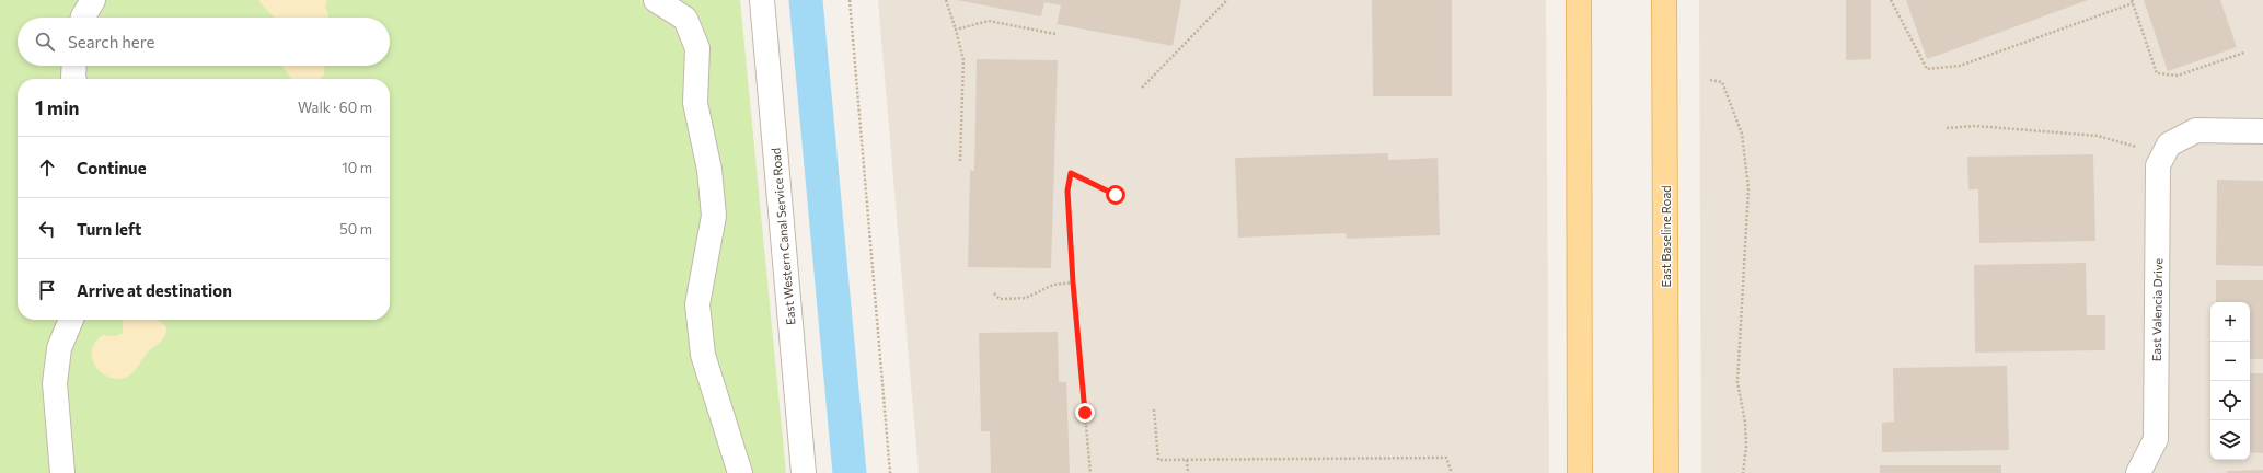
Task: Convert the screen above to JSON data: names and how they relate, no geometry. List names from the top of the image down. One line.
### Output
{"streets":{"main road":["East Baseline Road"],"street":["East Western Canal Service Road","East Valencia Drive"]},"page":{"search":"Search here","heading":["1 min","Walk · 60 m"],"list":[["Continue","10 m"],["Turn left","50 m"],"Arrive at destination"],"map_buttons":["+","−"]}}
